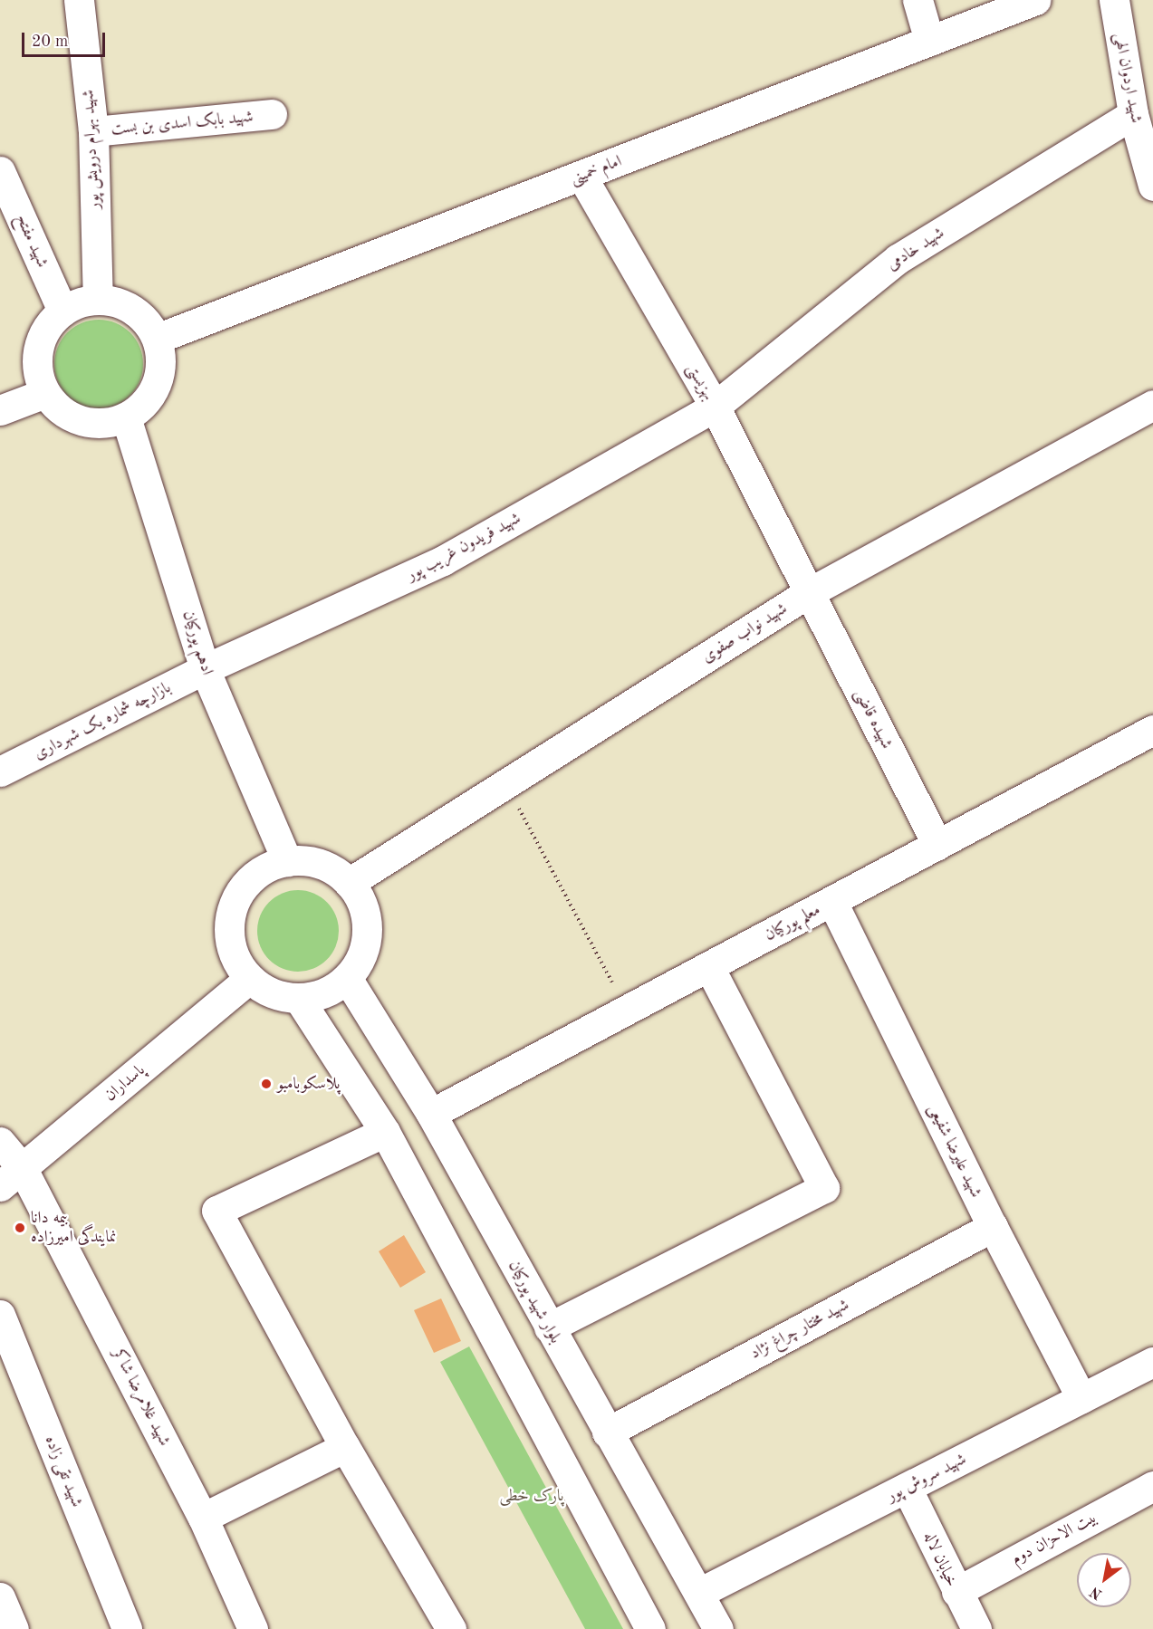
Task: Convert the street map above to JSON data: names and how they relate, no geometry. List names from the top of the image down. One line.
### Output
{"streets":{"street":["شهید اردوان الهی","شهید بابک اسدی بن بست","شهید بهرام درویش پور","امام خمینی","شهید مفتح","شهید خادمی","بهزیستی","شهید فریدون غریب پور","شهید نواب صفوی","ادهم پورکیان","شهیده قاضی","بازارچه شماره یک شهرداری","معلم پورکیان","پاسداران","شهید علیرضا شفیعی","بلوار شهید پورکیان","شهید مختار چراغ نژاد","شهید غلامرضا شاکر","شهید تقی زاده","شهید سروش پور","بیت الاحزان دوم","خیابان لاله"]},"crossings":[["شهید اردوان الهی","شهید خادمی"],["شهید بابک اسدی بن بست","شهید بهرام درویش پور"],["شهید بهرام درویش پور","امام خمینی"],["شهید بهرام درویش پور","شهید مفتح"],["شهید بهرام درویش پور","ادهم پورکیان"],["امام خمینی","شهید مفتح"],["امام خمینی","بهزیستی"],["امام خمینی","ادهم پورکیان"],["شهید مفتح","ادهم پورکیان"],["شهید خادمی","بهزیستی"],["شهید خادمی","شهید فریدون غریب پور"],["بهزیستی","شهید فریدون غریب پور"],["بهزیستی","شهید نواب صفوی"],["بهزیستی","شهیده قاضی"],["شهید فریدون غریب پور","ادهم پورکیان"],["شهید فریدون غریب پور","بازارچه شماره یک شهرداری"],["شهید نواب صفوی","ادهم پورکیان"],["شهید نواب صفوی","شهیده قاضی"],["شهید نواب صفوی","پاسداران"],["شهید نواب صفوی","بلوار شهید پورکیان"],["ادهم پورکیان","بازارچه شماره یک شهرداری"],["ادهم پورکیان","پاسداران"],["ادهم پورکیان","بلوار شهید پورکیان"],["شهیده قاضی","معلم پورکیان"],["معلم پورکیان","شهید علیرضا شفیعی"],["معلم پورکیان","بلوار شهید پورکیان"],["پاسداران","بلوار شهید پورکیان"],["پاسداران","شهید غلامرضا شاکر"],["شهید علیرضا شفیعی","شهید مختار چراغ نژاد"],["شهید علیرضا شفیعی","شهید سروش پور"],["بلوار شهید پورکیان","شهید مختار چراغ نژاد"],["بلوار شهید پورکیان","شهید سروش پور"],["شهید سروش پور","خیابان لاله"],["بیت الاحزان دوم","خیابان لاله"]],"parks":["پارک خطی"],"places":["پلاسکوبامبو","بیمه دانا نمایندگی امیرزاده"],"scale_bar":"20 m","north":"bottom left"}
